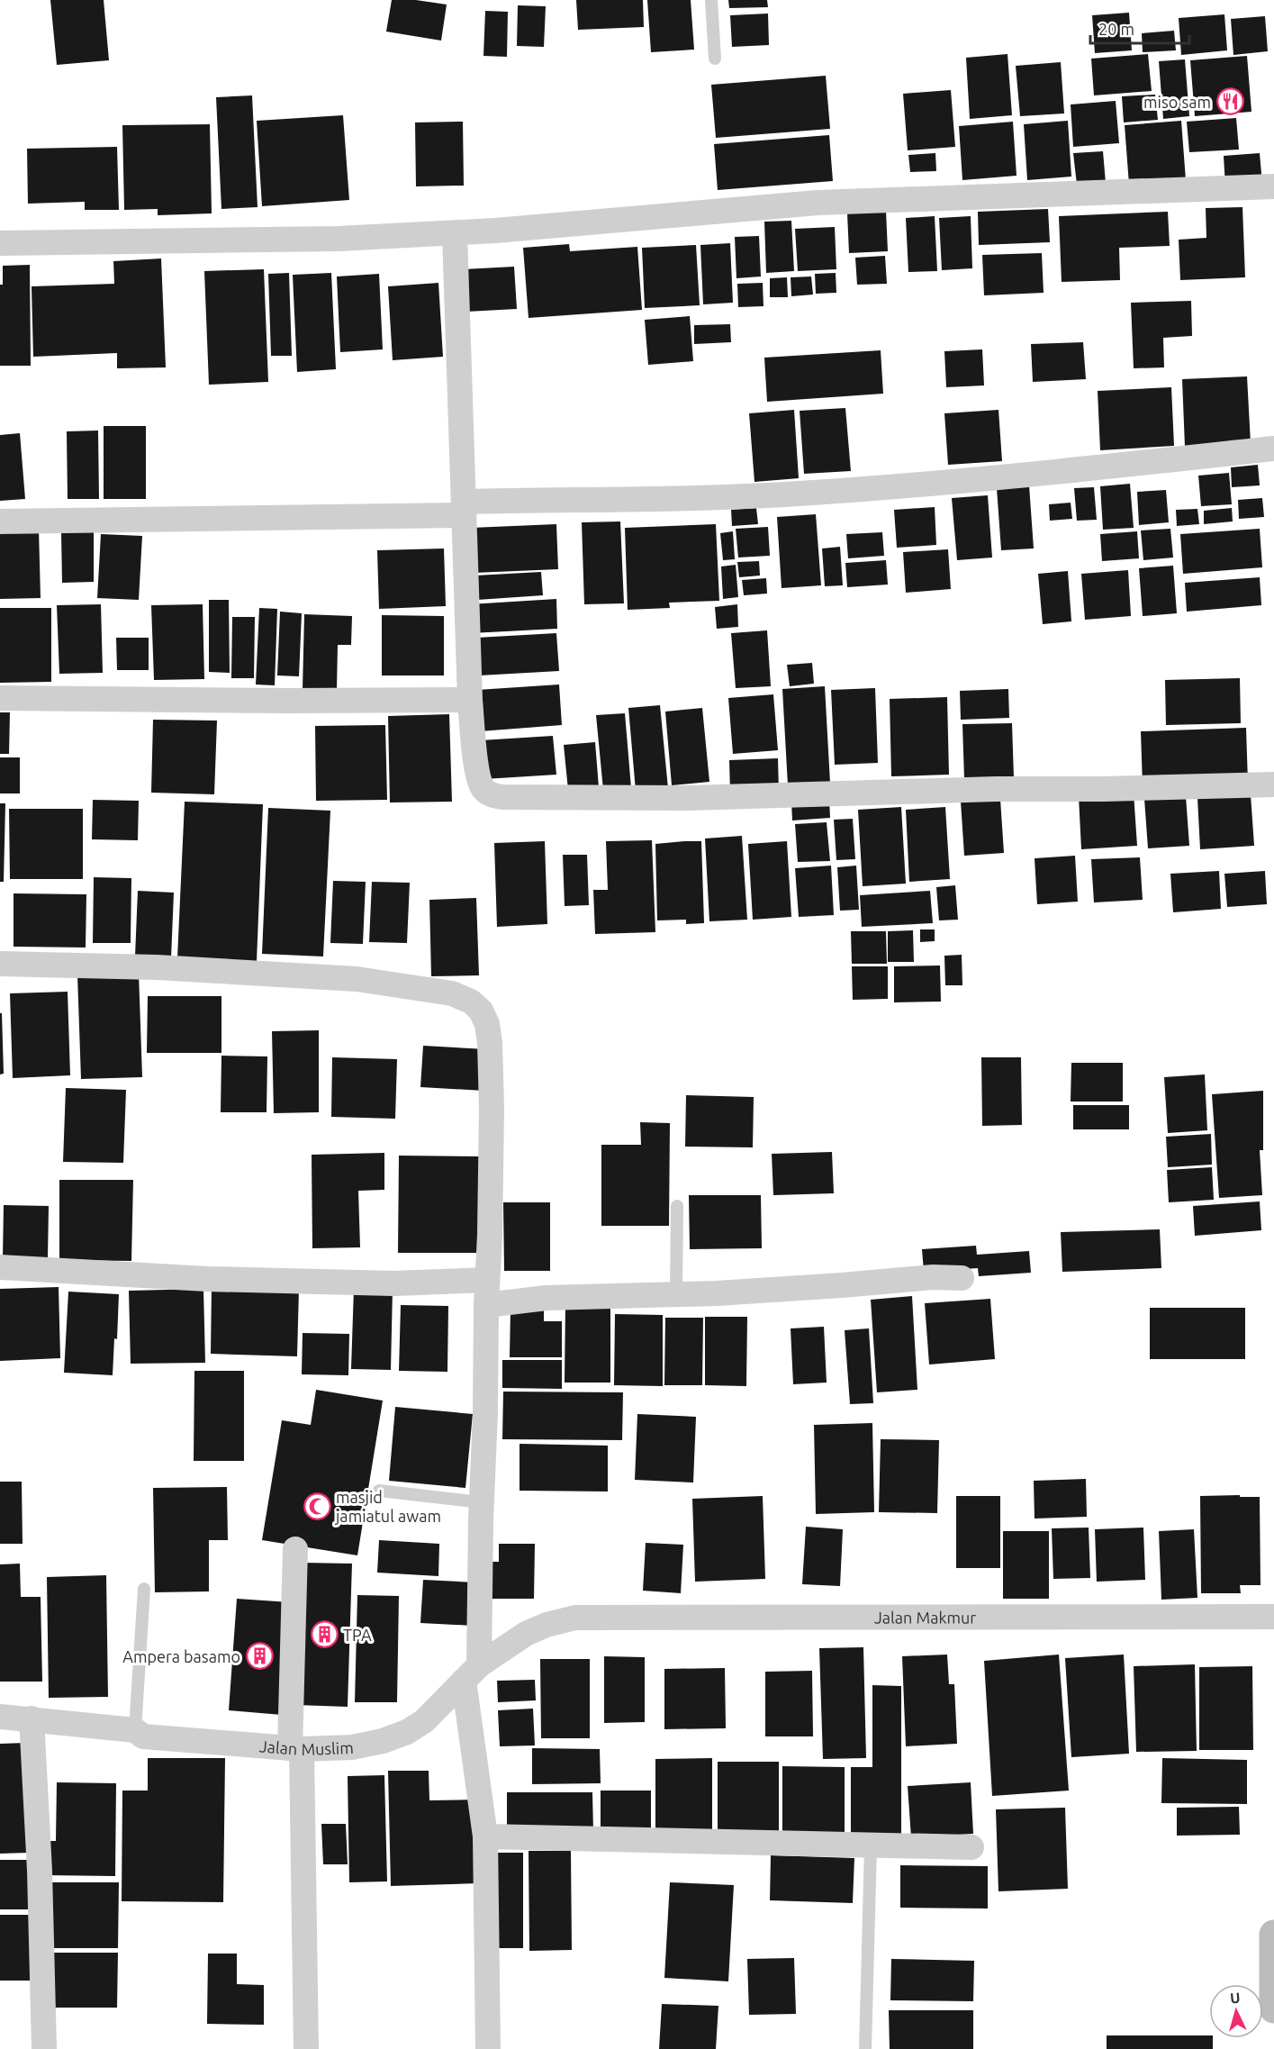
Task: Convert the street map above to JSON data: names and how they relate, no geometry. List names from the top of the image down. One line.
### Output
{"streets":{"street":["Jalan Makmur","Jalan Muslim"]},"crossings":[["Jalan Makmur","Jalan Muslim"]],"places":{"restaurant":["miso sam"],"mosque":["masjid jamiatul awam"],"building":["TPA","Ampera basamo"]},"scale_bar":"20 m","north":"top"}
